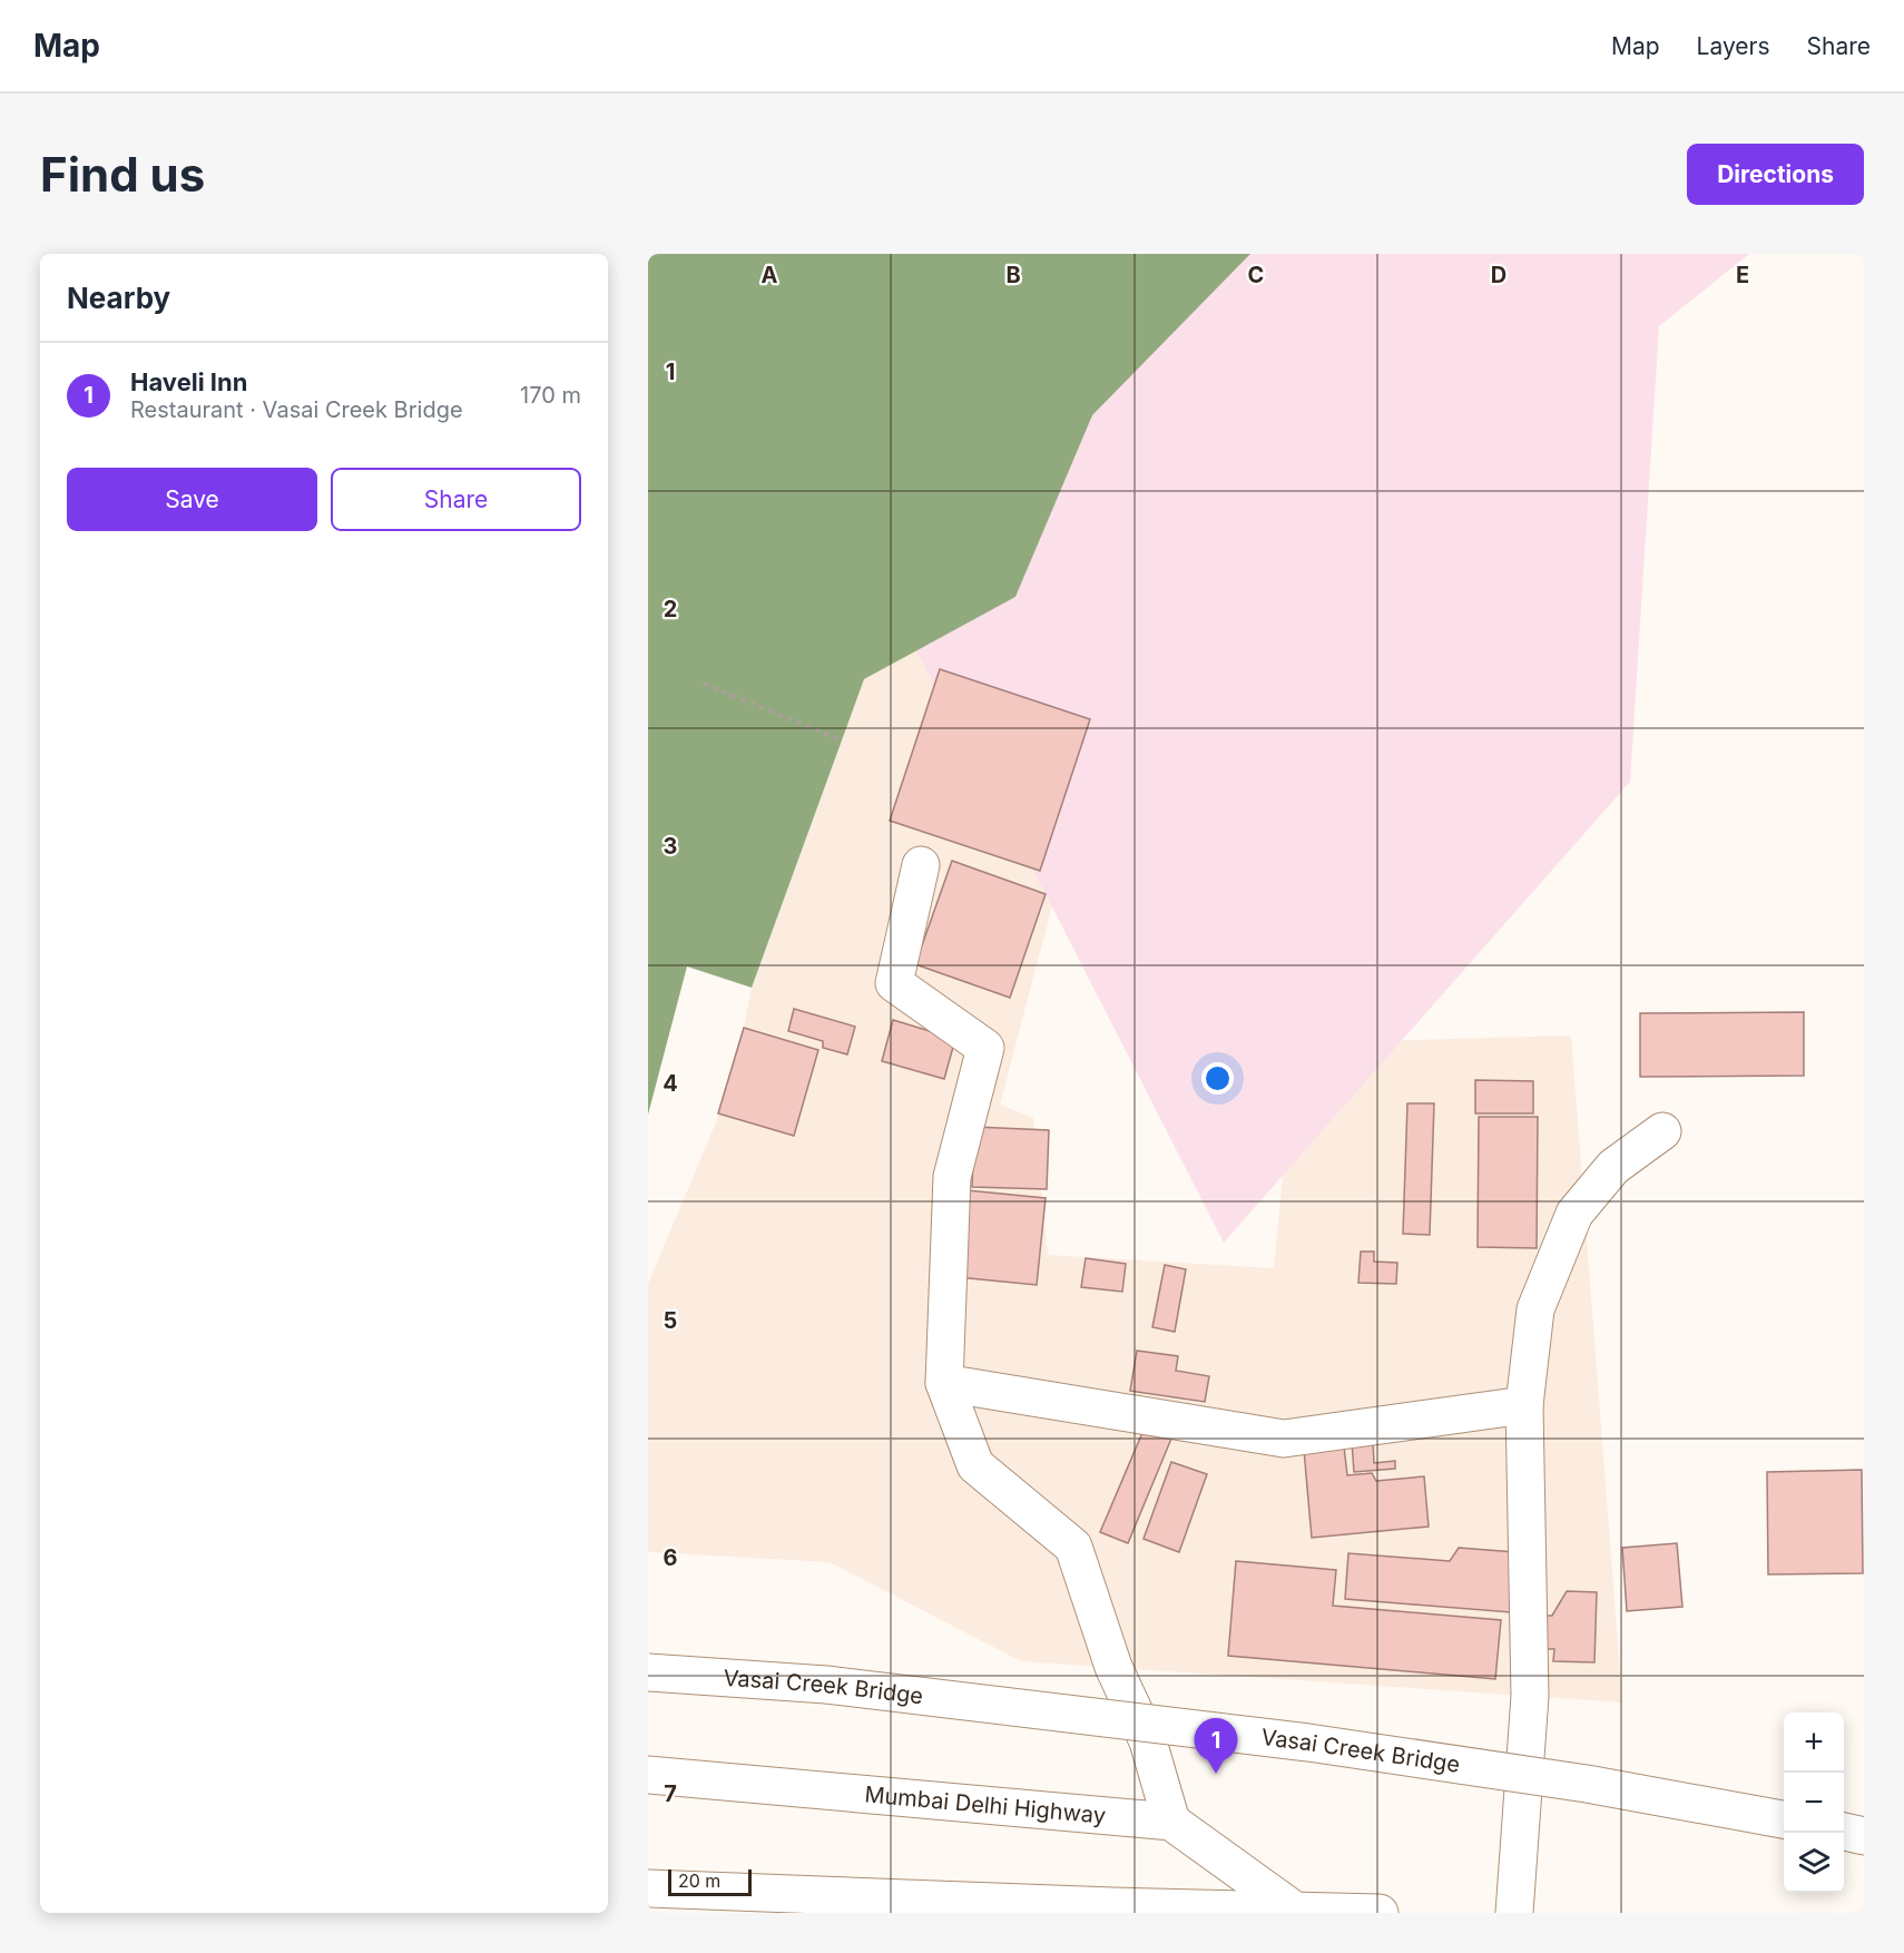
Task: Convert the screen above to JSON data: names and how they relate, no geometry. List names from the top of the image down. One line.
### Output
{"streets":{"main road":["Vasai Creek Bridge","Mumbai Delhi Highway"]},"scale_bar":"20 m","page":{"header":"Map","nav":["Map","Layers","Share"],"buttons":["Directions",["Save","Share"]],"title":"Find us","heading":"Nearby","list":[{"mark":"1","name":"Haveli Inn","note":"Restaurant · Vasai Creek Bridge","value":"170 m"}],"map_buttons":["+","−"],"pins":"1","scale":"20 m"},"grid":{"columns":["A","B","C","D","E"],"rows":["1","2","3","4","5","6","7"]}}
